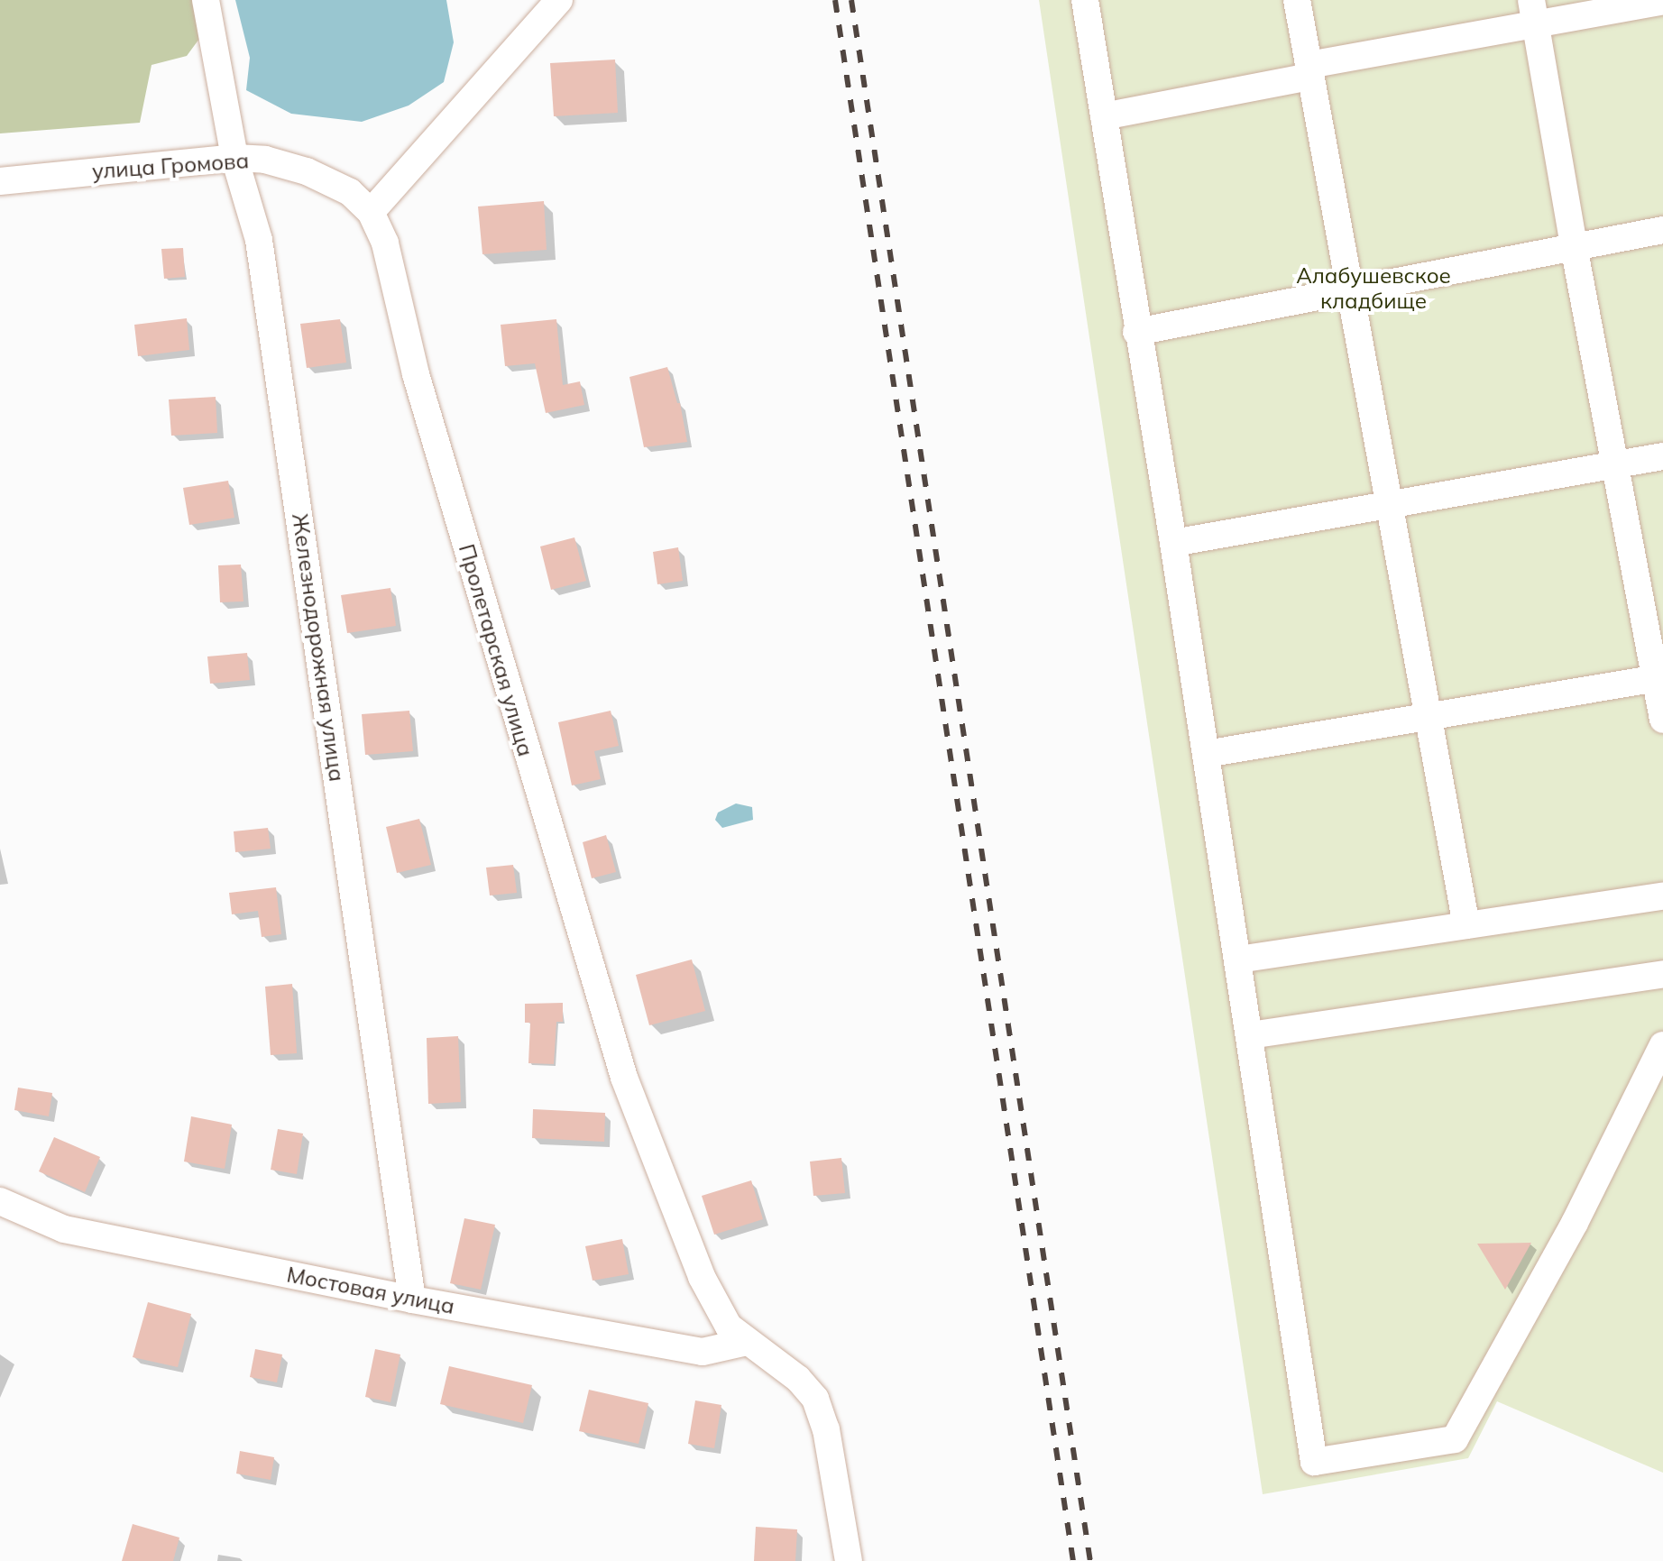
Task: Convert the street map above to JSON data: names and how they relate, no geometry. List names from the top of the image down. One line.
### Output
{"streets":{"street":["улица Громова","Железнодорожная улица","Пролетарская улица","Мостовая улица"]},"crossings":[["улица Громова","Железнодорожная улица"],["улица Громова","Пролетарская улица"],["Железнодорожная улица","Мостовая улица"],["Пролетарская улица","Мостовая улица"]],"parks":["Алабушевское кладбище"]}
